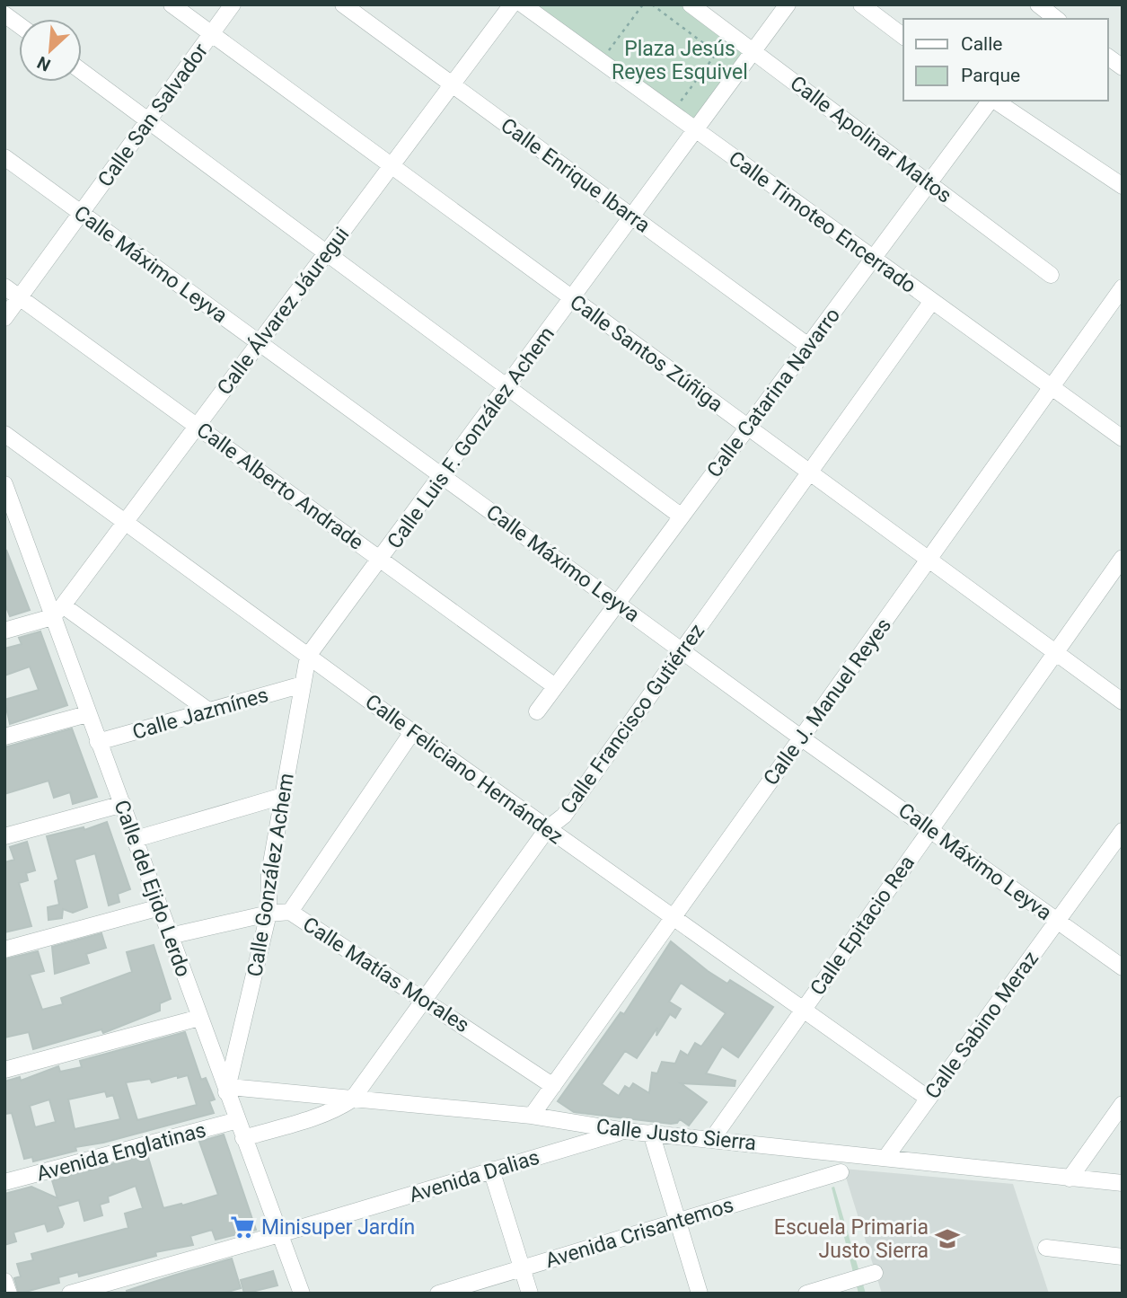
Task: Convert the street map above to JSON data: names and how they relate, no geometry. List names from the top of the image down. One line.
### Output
{"streets":{"street":["Calle San Salvador","Calle Apolinar Maltos","Calle Enrique Ibarra","Calle Timoteo Encerrado","Calle Máximo Leyva","Calle Álvarez Jáuregui","Calle Santos Zúñiga","Calle Catarina Navarro","Calle Luis F. González Achem","Calle Alberto Andrade","Calle J. Manuel Reyes","Calle Jazmínes","Calle Francisco Gutiérrez","Calle Feliciano Hernández","Calle González Achem","Calle del Ejido Lerdo","Calle Epitacio Rea","Calle Matías Morales","Calle Sabino Meraz","Calle Justo Sierra","Avenida Englatinas","Avenida Dalias","Avenida Crisantemos"]},"crossings":[["Calle San Salvador","Calle Máximo Leyva"],["Calle San Salvador","Calle Santos Zúñiga"],["Calle San Salvador","Calle Alberto Andrade"],["Calle Apolinar Maltos","Calle Catarina Navarro"],["Calle Apolinar Maltos","Calle Luis F. González Achem"],["Calle Enrique Ibarra","Calle Álvarez Jáuregui"],["Calle Enrique Ibarra","Calle Catarina Navarro"],["Calle Enrique Ibarra","Calle Luis F. González Achem"],["Calle Timoteo Encerrado","Calle Catarina Navarro"],["Calle Timoteo Encerrado","Calle Luis F. González Achem"],["Calle Timoteo Encerrado","Calle J. Manuel Reyes"],["Calle Timoteo Encerrado","Calle Francisco Gutiérrez"],["Calle Máximo Leyva","Calle Álvarez Jáuregui"],["Calle Máximo Leyva","Calle Catarina Navarro"],["Calle Máximo Leyva","Calle Luis F. González Achem"],["Calle Máximo Leyva","Calle J. Manuel Reyes"],["Calle Máximo Leyva","Calle Francisco Gutiérrez"],["Calle Máximo Leyva","Calle Epitacio Rea"],["Calle Máximo Leyva","Calle Sabino Meraz"],["Calle Álvarez Jáuregui","Calle Santos Zúñiga"],["Calle Álvarez Jáuregui","Calle Alberto Andrade"],["Calle Álvarez Jáuregui","Calle Feliciano Hernández"],["Calle Álvarez Jáuregui","Calle del Ejido Lerdo"],["Calle Santos Zúñiga","Calle Catarina Navarro"],["Calle Santos Zúñiga","Calle Luis F. González Achem"],["Calle Santos Zúñiga","Calle J. Manuel Reyes"],["Calle Santos Zúñiga","Calle Francisco Gutiérrez"],["Calle Santos Zúñiga","Calle Epitacio Rea"],["Calle Catarina Navarro","Calle Alberto Andrade"],["Calle Luis F. González Achem","Calle Alberto Andrade"],["Calle Luis F. González Achem","Calle Feliciano Hernández"],["Calle Luis F. González Achem","Calle González Achem"],["Calle J. Manuel Reyes","Calle Feliciano Hernández"],["Calle J. Manuel Reyes","Calle Matías Morales"],["Calle J. Manuel Reyes","Calle Justo Sierra"],["Calle Jazmínes","Calle González Achem"],["Calle Jazmínes","Calle del Ejido Lerdo"],["Calle Francisco Gutiérrez","Calle Feliciano Hernández"],["Calle Francisco Gutiérrez","Calle del Ejido Lerdo"],["Calle Francisco Gutiérrez","Calle Matías Morales"],["Calle Francisco Gutiérrez","Calle Justo Sierra"],["Calle Feliciano Hernández","Calle González Achem"],["Calle Feliciano Hernández","Calle Epitacio Rea"],["Calle Feliciano Hernández","Calle Sabino Meraz"],["Calle González Achem","Calle del Ejido Lerdo"],["Calle González Achem","Calle Matías Morales"],["Calle González Achem","Calle Justo Sierra"],["Calle del Ejido Lerdo","Calle Matías Morales"],["Calle del Ejido Lerdo","Calle Justo Sierra"],["Calle del Ejido Lerdo","Avenida Englatinas"],["Calle del Ejido Lerdo","Avenida Dalias"],["Calle Epitacio Rea","Calle Justo Sierra"],["Calle Sabino Meraz","Calle Justo Sierra"],["Calle Justo Sierra","Avenida Dalias"]],"parks":["Plaza Jesús Reyes Esquivel"],"places":{"supermarket":["Minisuper Jardín"],"school or university":["Escuela Primaria Justo Sierra"]},"legend":["Calle","Parque"],"north":"bottom left"}
